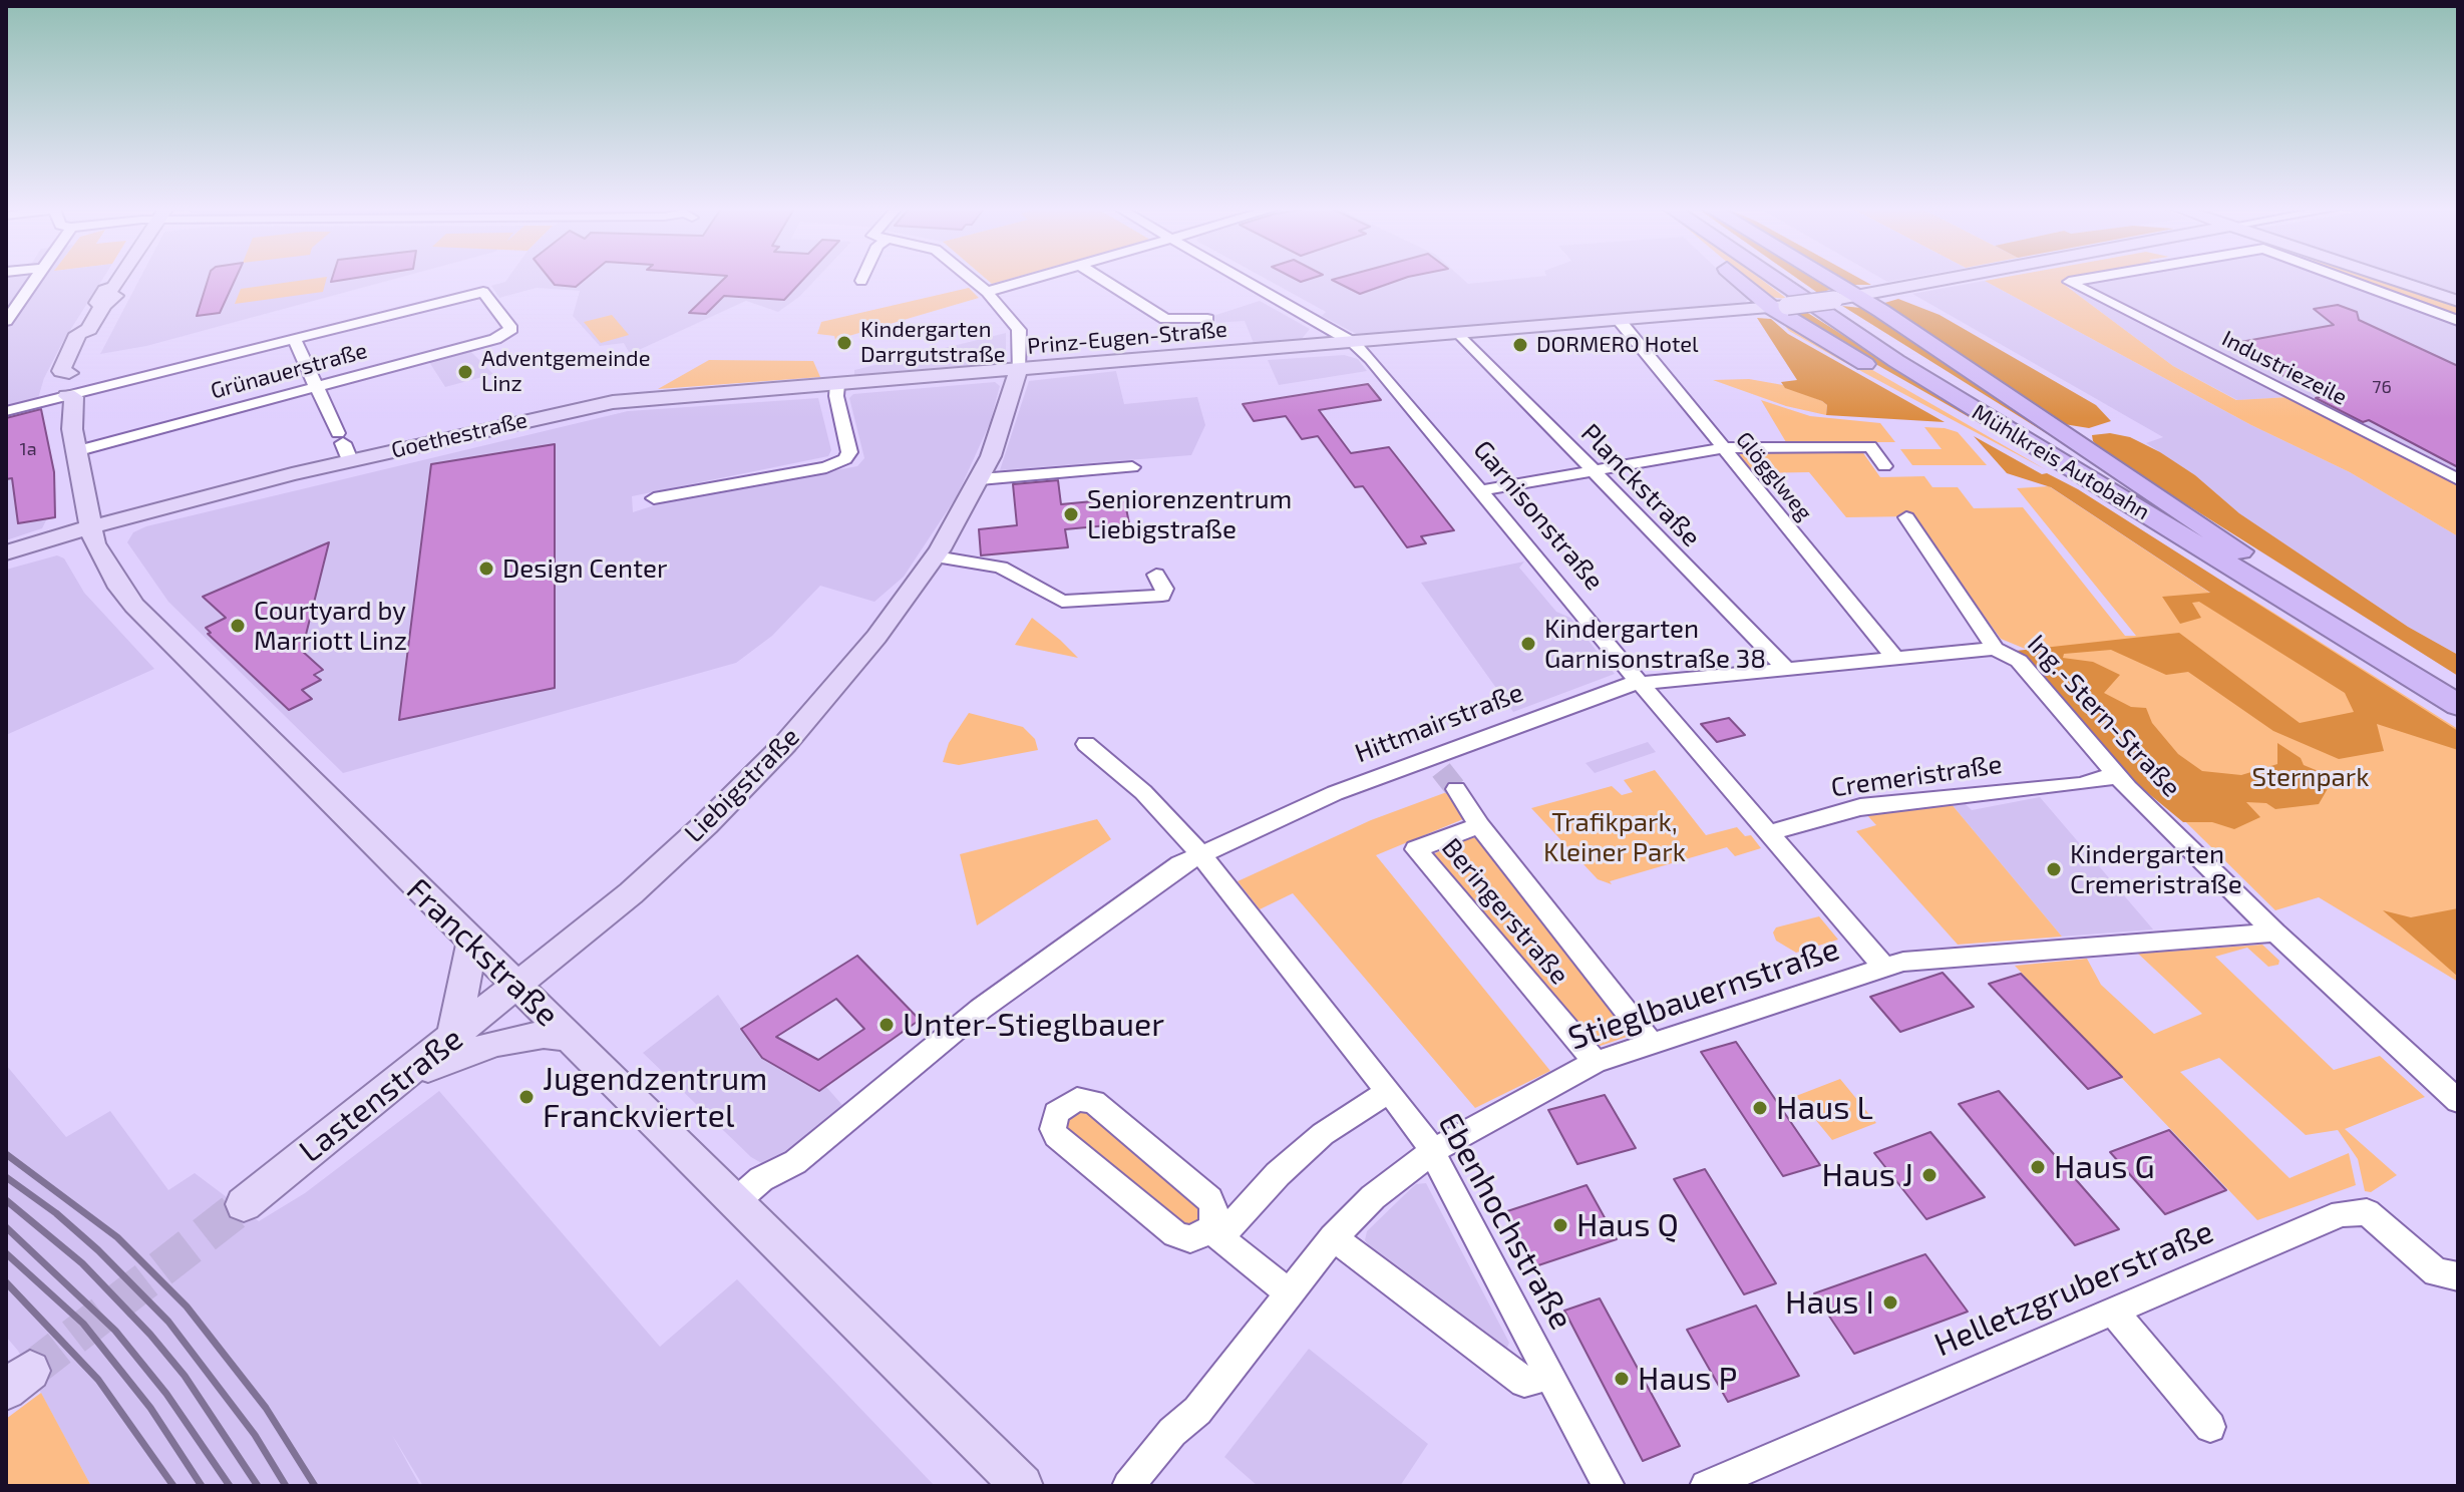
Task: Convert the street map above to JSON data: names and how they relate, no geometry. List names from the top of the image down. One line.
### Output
{"streets":{"highway":["Mühlkreis Autobahn"],"main road":["Prinz-Eugen-Straße","Goethestraße","Liebigstraße","Franckstraße","Lastenstraße"],"street":["Industriezeile","Grünauerstraße","Glögglweg","Planckstraße","Garnisonstraße","Ing.-Stern-Straße","Hittmairstraße","Cremeristraße","Beringerstraße","Stieglbauernstraße","Ebenhochstraße","Helletzgruberstraße"]},"crossings":[["Prinz-Eugen-Straße","Goethestraße"],["Prinz-Eugen-Straße","Glögglweg"],["Prinz-Eugen-Straße","Planckstraße"],["Prinz-Eugen-Straße","Garnisonstraße"],["Prinz-Eugen-Straße","Liebigstraße"],["Grünauerstraße","Franckstraße"],["Goethestraße","Liebigstraße"],["Goethestraße","Franckstraße"],["Glögglweg","Hittmairstraße"],["Planckstraße","Hittmairstraße"],["Garnisonstraße","Hittmairstraße"],["Garnisonstraße","Cremeristraße"],["Garnisonstraße","Stieglbauernstraße"],["Ing.-Stern-Straße","Hittmairstraße"],["Ing.-Stern-Straße","Cremeristraße"],["Ing.-Stern-Straße","Stieglbauernstraße"],["Hittmairstraße","Franckstraße"],["Hittmairstraße","Ebenhochstraße"],["Liebigstraße","Franckstraße"],["Liebigstraße","Lastenstraße"],["Beringerstraße","Stieglbauernstraße"],["Franckstraße","Lastenstraße"],["Stieglbauernstraße","Ebenhochstraße"]],"parks":["Sternpark","Trafikpark, Kleiner Park"],"places":["Kindergarten Darrgutstraße","DORMERO Hotel","Adventgemeinde Linz","Seniorenzentrum Liebigstraße","Design Center","Courtyard by Marriott Linz","Kindergarten Garnisonstraße 38","Kindergarten Cremeristraße","Unter-Stieglbauer","Jugendzentrum Franckviertel","Haus L","Haus G","Haus J","Haus Q","Haus I","Haus P"],"house_numbers":["76","1a"]}
